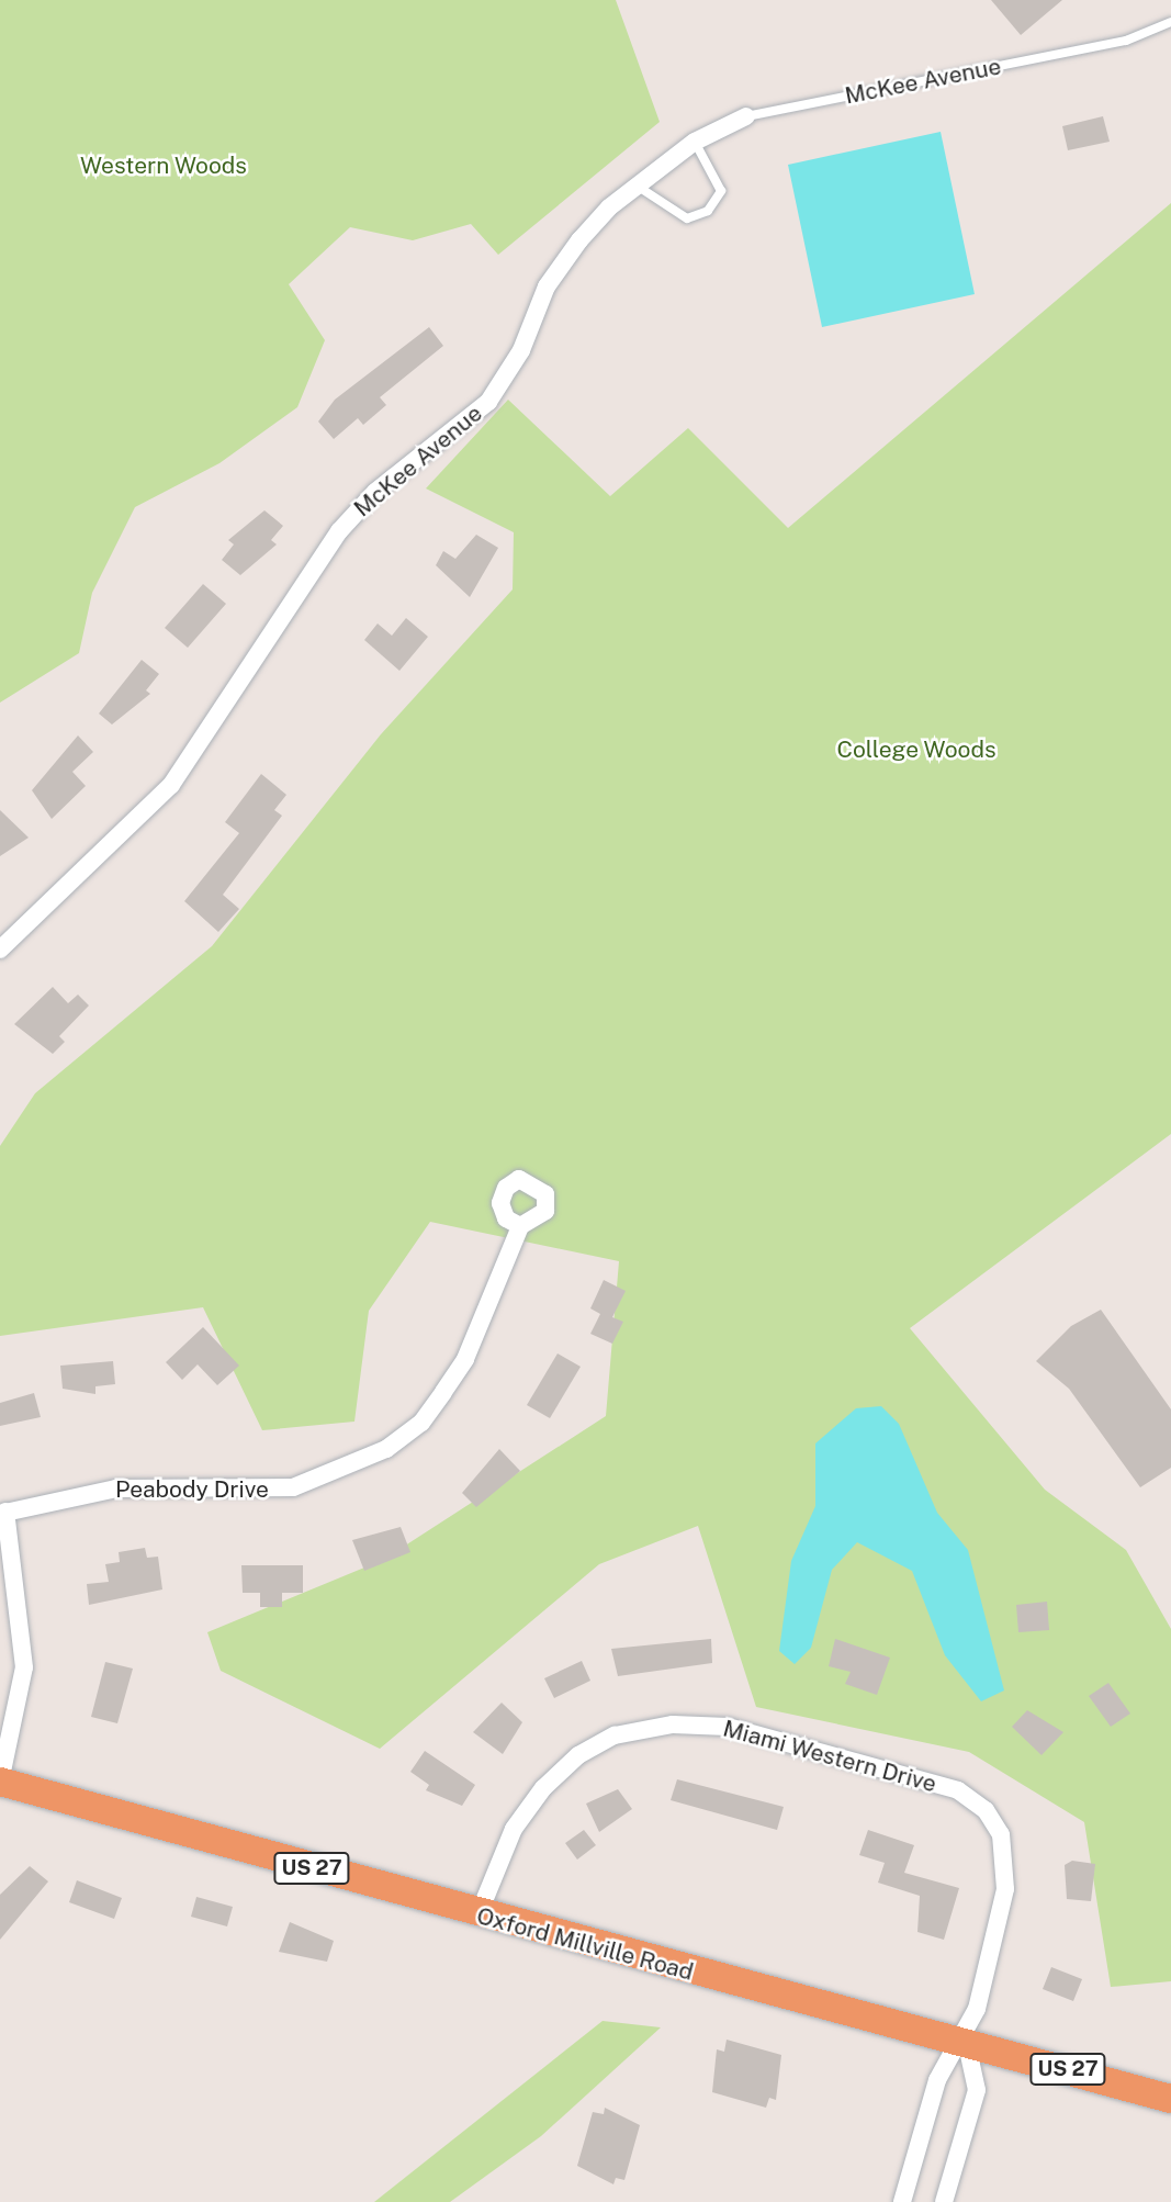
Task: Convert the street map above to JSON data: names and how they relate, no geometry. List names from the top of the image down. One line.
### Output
{"streets":{"highway":["US 27","Oxford Millville Road"],"street":["McKee Avenue","Peabody Drive","Miami Western Drive"]},"crossings":[["Miami Western Drive","Oxford Millville Road"]],"parks":["Western Woods","College Woods"]}
